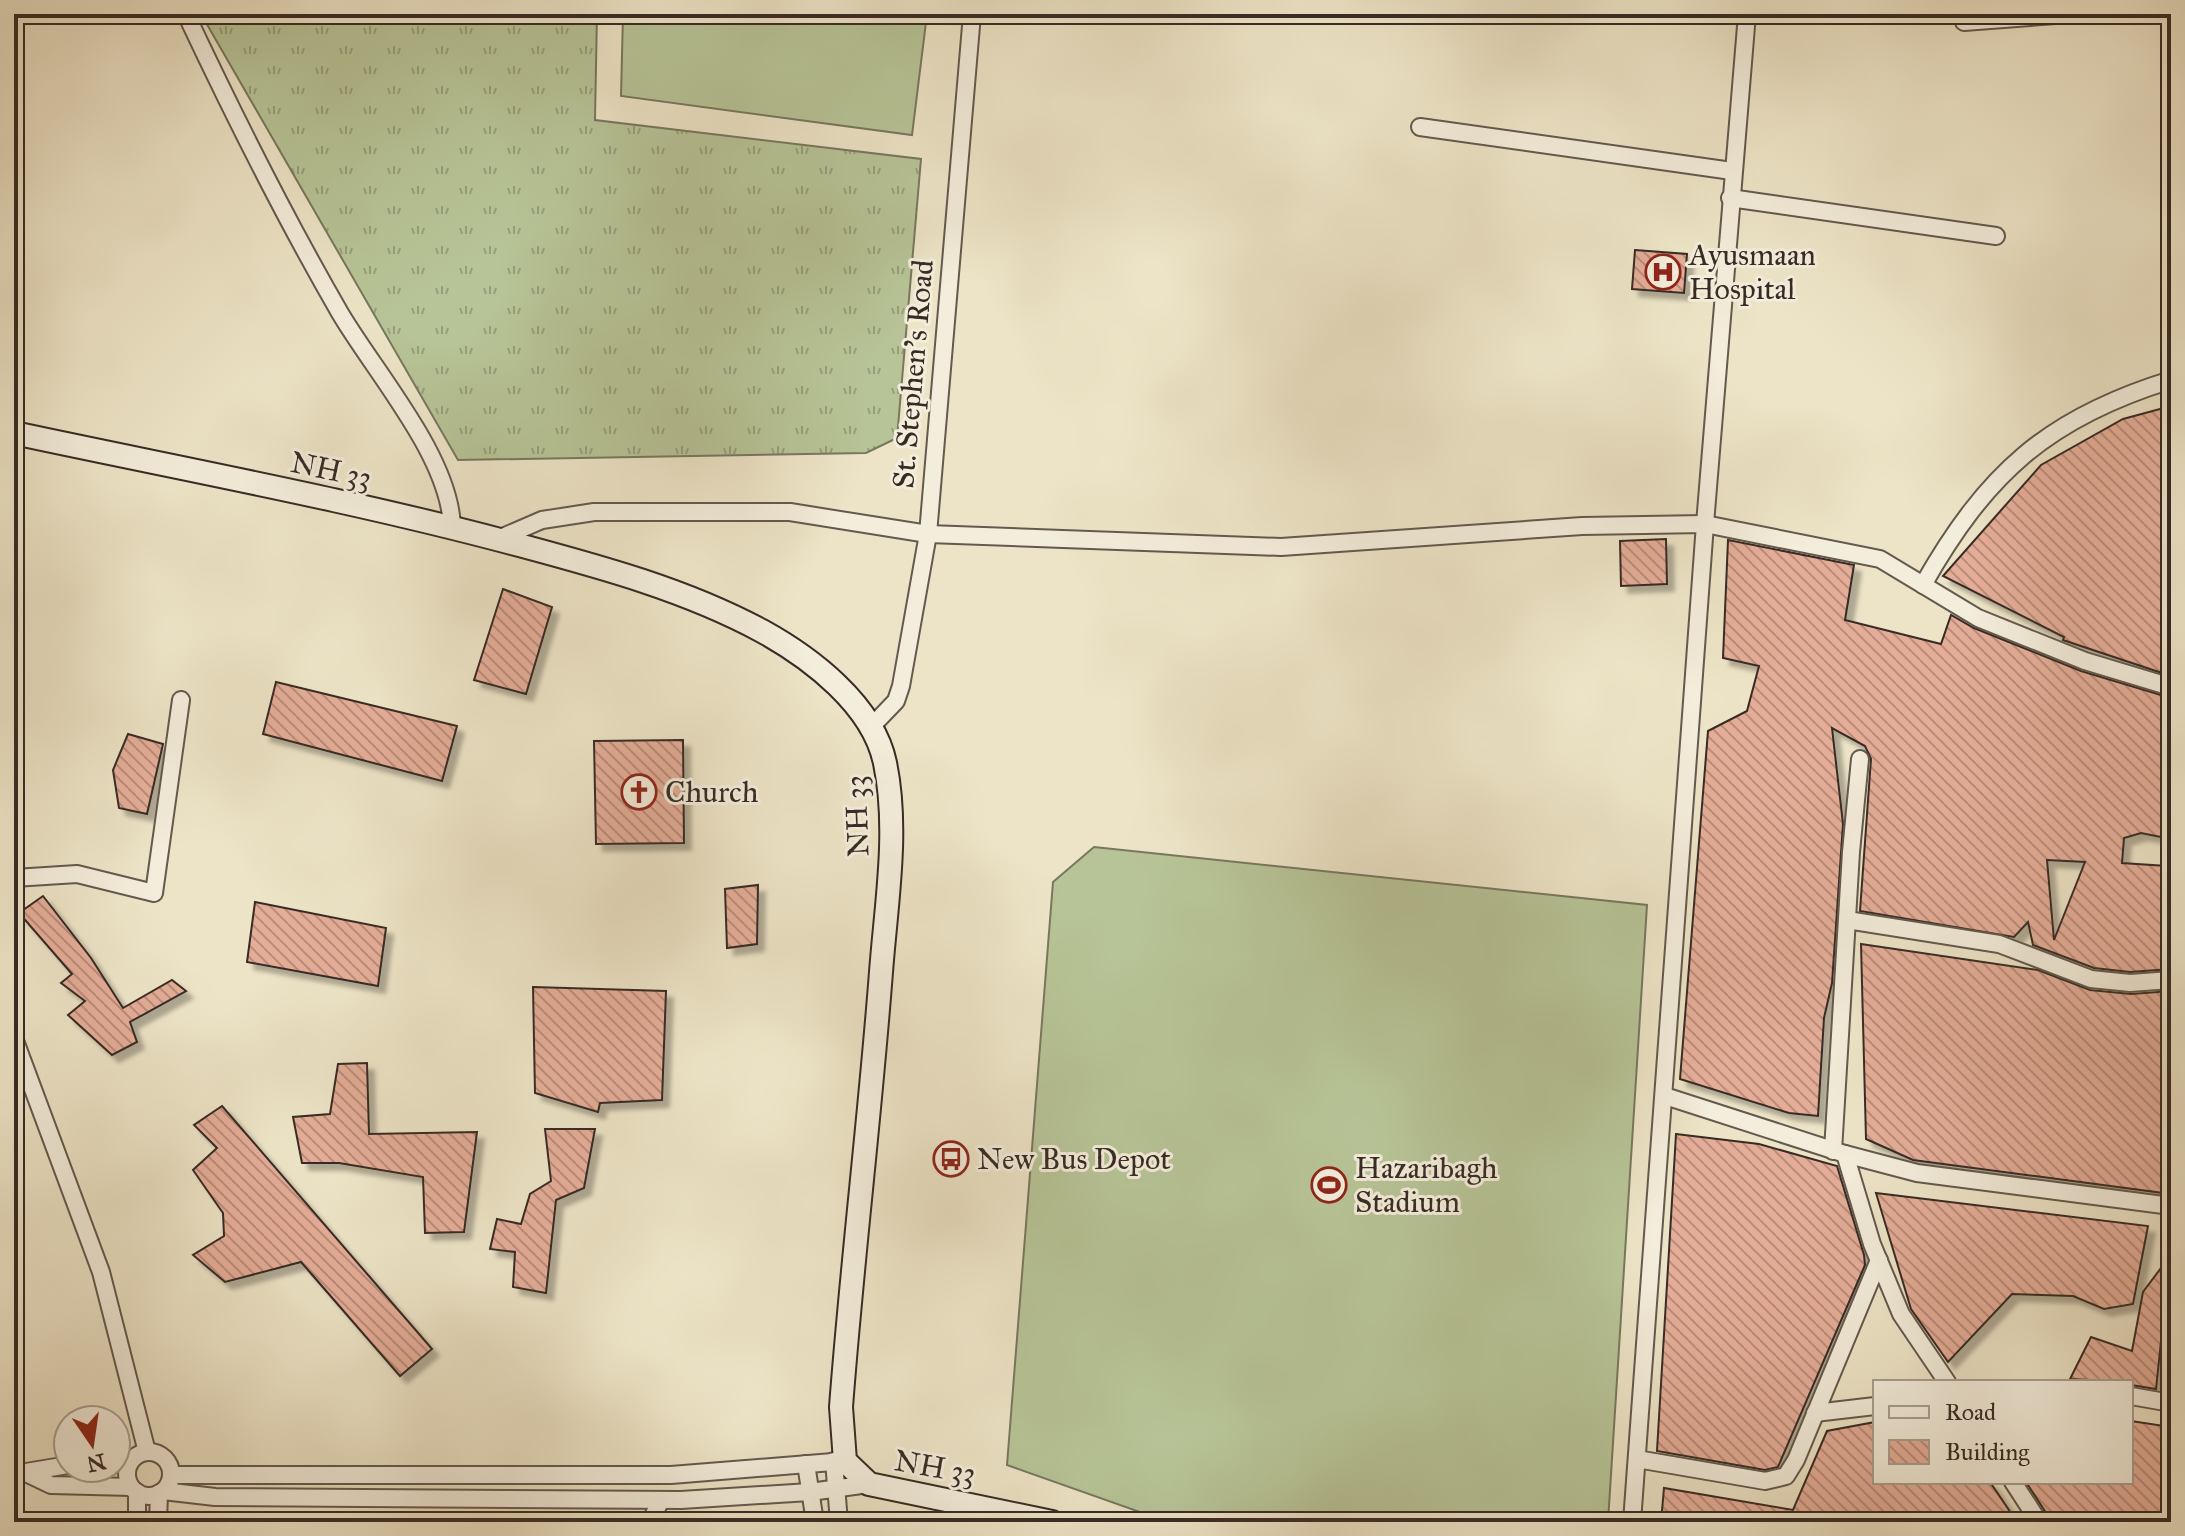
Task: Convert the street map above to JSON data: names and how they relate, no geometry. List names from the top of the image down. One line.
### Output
{"streets":{"main road":["NH 33"],"street":["St. Stephen's Road"]},"crossings":[["St. Stephen's Road","NH 33"]],"places":{"hospital":["Ayusmaan Hospital"],"church":["Church"],"bus stop":["New Bus Depot"],"sports":["Hazaribagh Stadium"]},"legend":["Road","Building"],"north":"bottom"}
